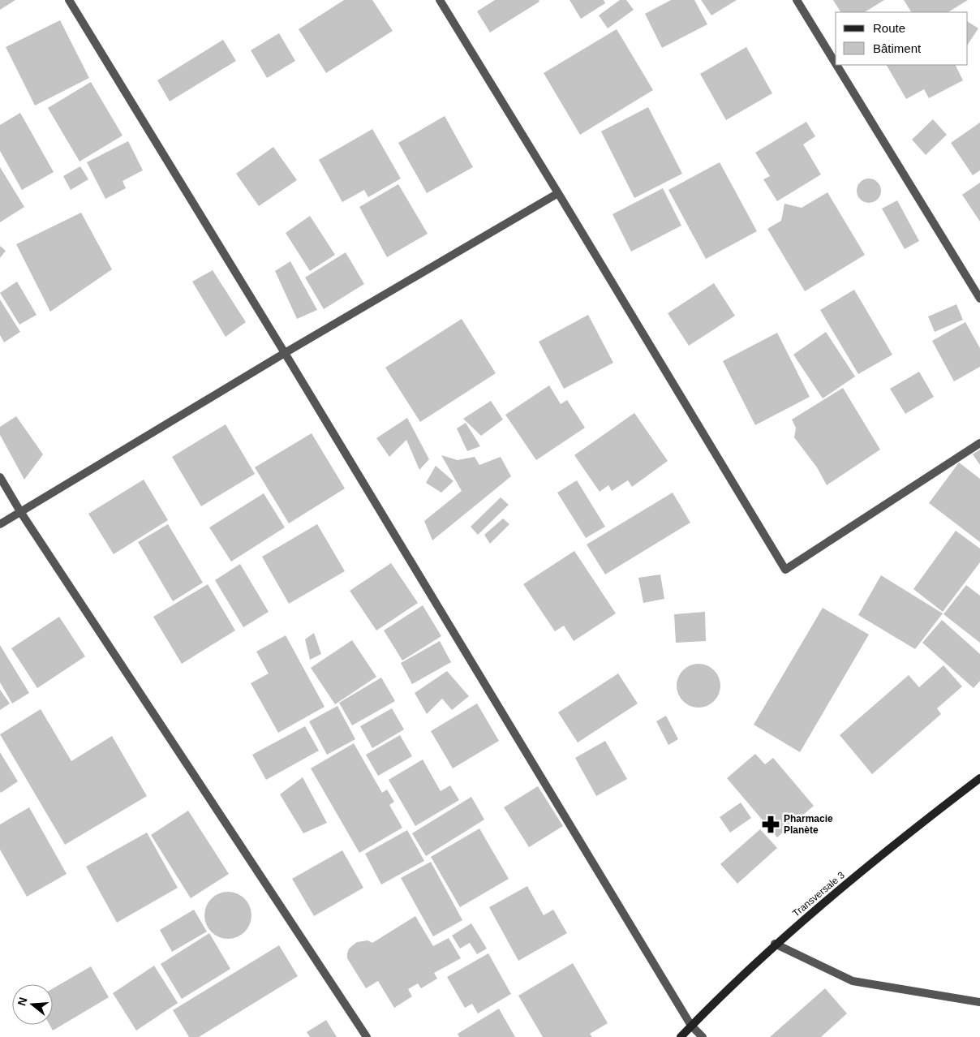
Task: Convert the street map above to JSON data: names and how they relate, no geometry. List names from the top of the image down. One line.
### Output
{"streets":{"main road":["Transversale 3"]},"places":{"pharmacy":["Pharmacie Planète"]},"legend":["Route","Bâtiment"],"north":"left"}
